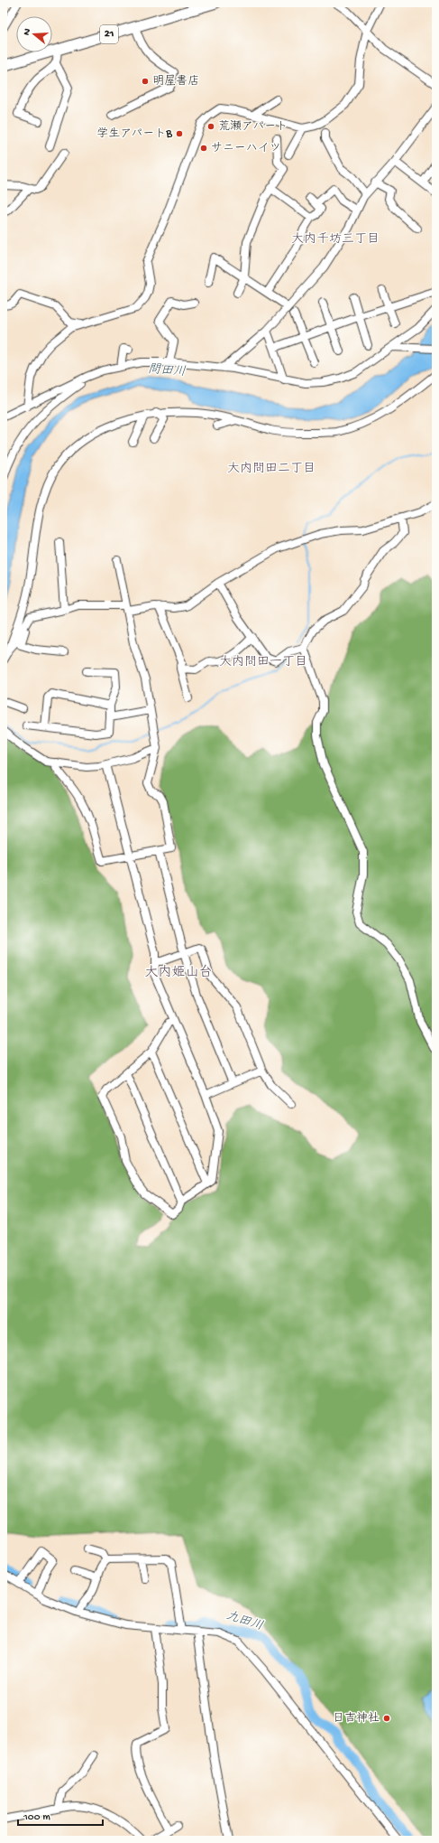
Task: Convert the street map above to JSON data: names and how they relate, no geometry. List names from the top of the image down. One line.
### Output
{"streets":{"main road":["21"]},"districts":["大内千坊三丁目","大内問田二丁目","大内問田一丁目","大内姫山台"],"water":["問田川","九田川"],"places":["明屋書店","荒瀬アパート","学生アパートB","サニーハイツ","日吉神社"],"scale_bar":"100 m","north":"left"}
